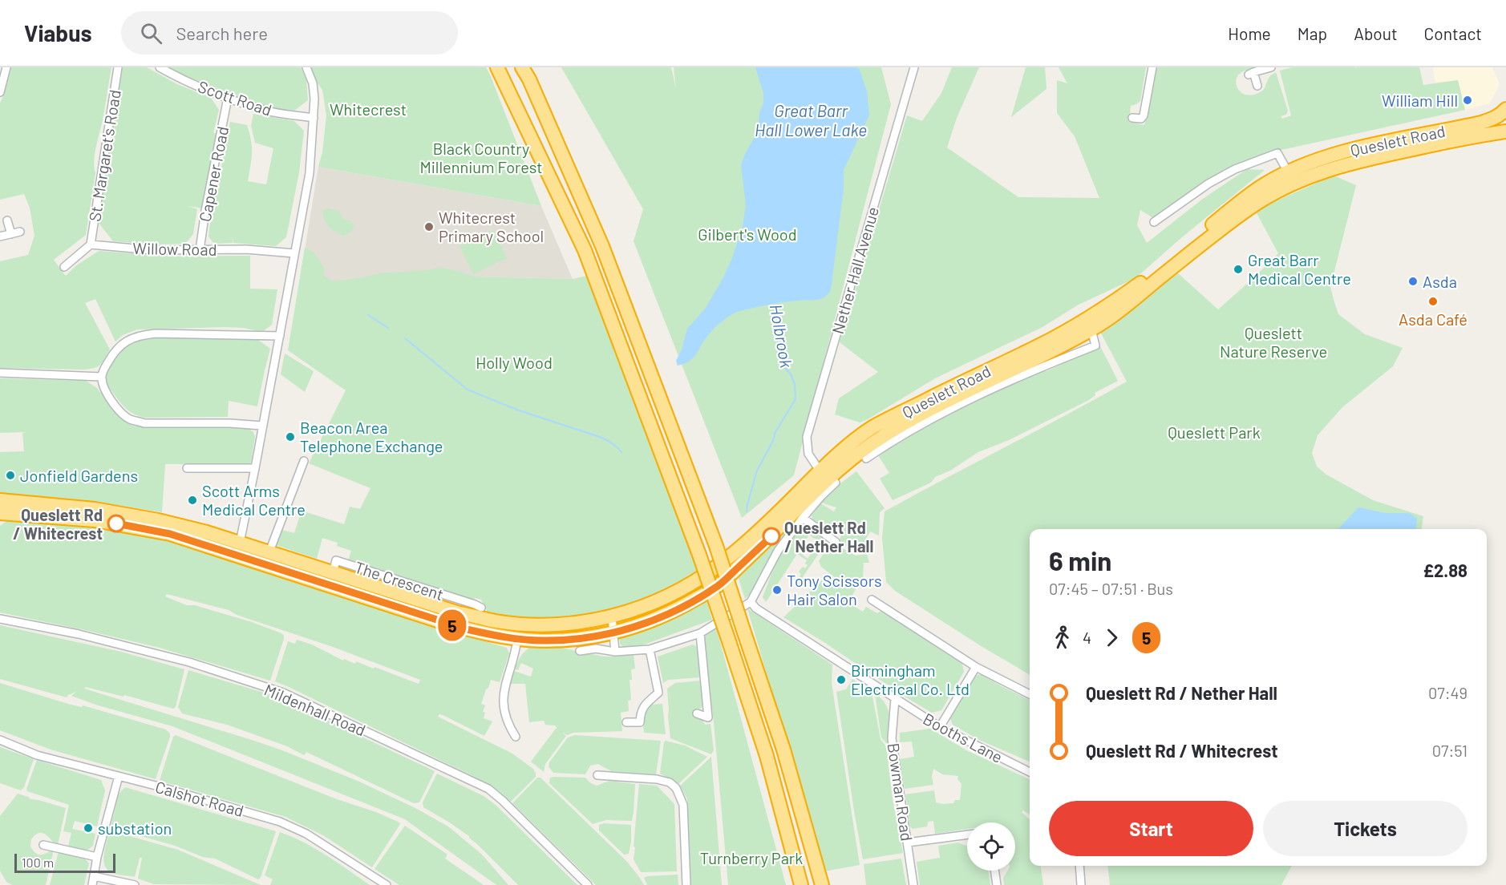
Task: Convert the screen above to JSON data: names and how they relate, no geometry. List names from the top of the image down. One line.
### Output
{"streets":{"highway":["Queslett Road"],"street":["Scott Road","St. Margaret's Road","Capener Road","Willow Road","Nether Hall Avenue","The Crescent","Mildenhall Road","Booths Lane","Bowman Road","Calshot Road"]},"crossings":[["Scott Road","Capener Road"],["Queslett Road","Nether Hall Avenue"],["Queslett Road","The Crescent"],["St. Margaret's Road","Willow Road"],["Capener Road","Willow Road"],["Booths Lane","Bowman Road"]],"water":["Great Barr Hall Lower Lake","Holbrook"],"parks":["Whitecrest","Black Country Millennium Forest","Gilbert's Wood","Queslett Nature Reserve","Holly Wood","Queslett Park","Turnberry Park"],"places":["William Hill","Whitecrest Primary School","Great Barr Medical Centre","Asda","Asda Café","Beacon Area Telephone Exchange","Jonfield Gardens","Scott Arms Medical Centre","Queslett Rd / Whitecrest","Queslett Rd / Nether Hall","Tony Scissors Hair Salon","Birmingham Electrical Co. Ltd","substation"],"lines":["bus line 5"],"scale_bar":"100 m","page":{"header":"Viabus","search":"Search here","nav":["Home","Map","About","Contact"],"on_map":"5","heading":["6 min","07:45 – 07:51 · Bus","£2.88"],"legs":["4","5"],"list":[{"name":"Queslett Rd / Nether Hall","value":"07:49"},{"name":"Queslett Rd / Whitecrest","value":"07:51"}],"buttons":["Start","Tickets"],"scale":"100 m"}}
